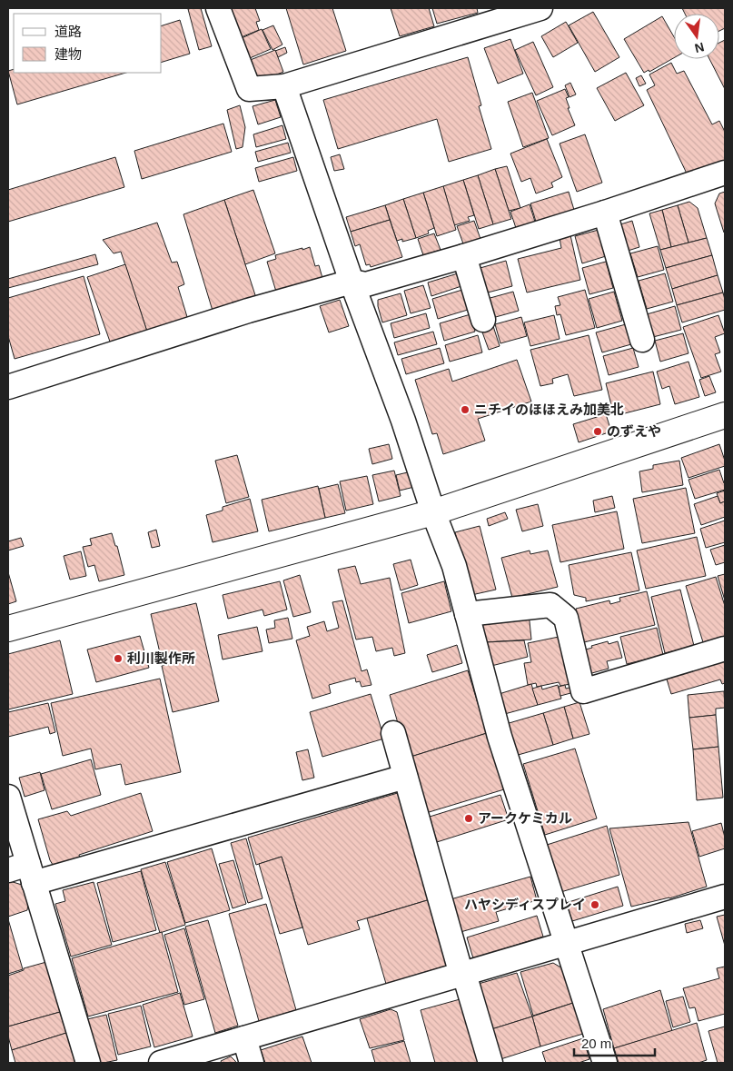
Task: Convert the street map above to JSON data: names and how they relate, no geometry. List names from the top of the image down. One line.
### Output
{"places":["ニチイのほほえみ加美北","のずえや","利川製作所","アークケミカル","ハヤシディスプレイ"],"legend":["道路","建物"],"scale_bar":"20 m","north":"bottom"}
